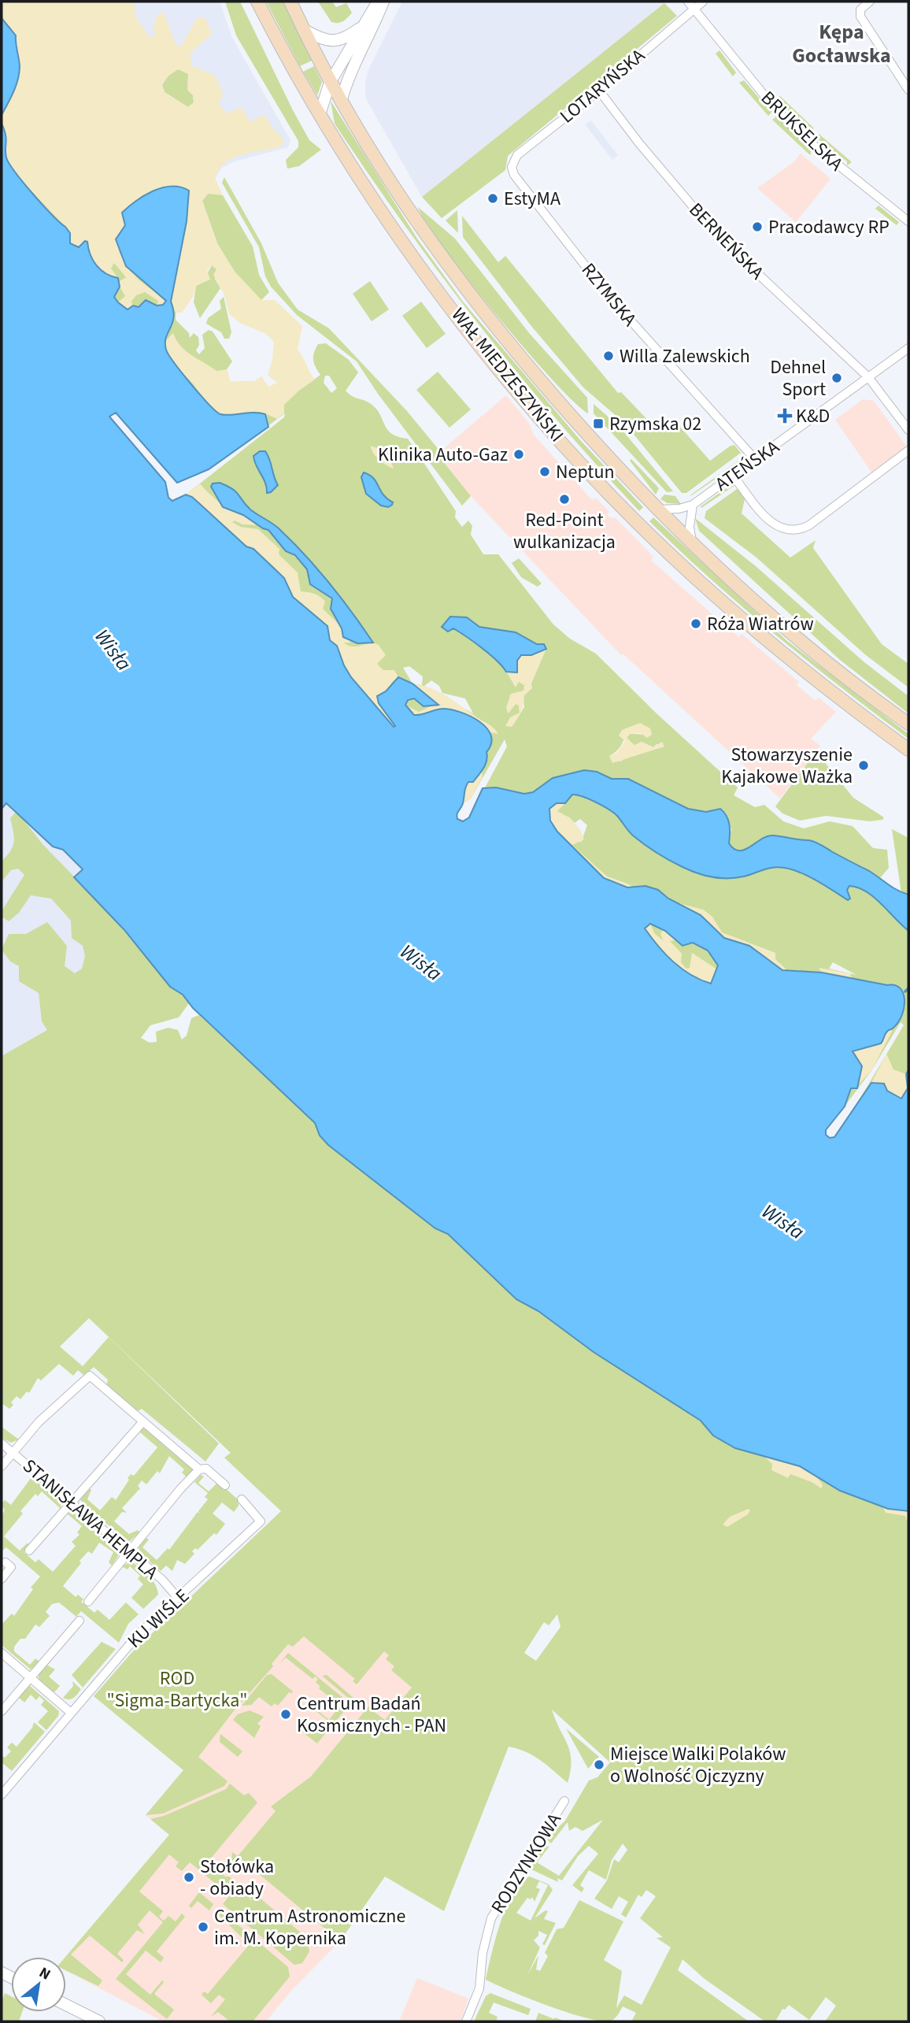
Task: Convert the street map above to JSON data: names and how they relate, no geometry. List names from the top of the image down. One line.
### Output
{"streets":{"main road":["WAŁ MIEDZESZYŃSKI"],"street":["LOTARYŃSKA","BRUKSELSKA","BERNEŃSKA","RZYMSKA","ATEŃSKA","STANISŁAWA HEMPLA","KU WIŚLE","RODZYNKOWA"]},"crossings":[["LOTARYŃSKA","BRUKSELSKA"],["LOTARYŃSKA","BERNEŃSKA"],["LOTARYŃSKA","RZYMSKA"],["BERNEŃSKA","ATEŃSKA"],["RZYMSKA","ATEŃSKA"],["WAŁ MIEDZESZYŃSKI","ATEŃSKA"],["STANISŁAWA HEMPLA","KU WIŚLE"]],"districts":["Kępa Gocławska"],"water":["Wisła"],"parks":["ROD \"Sigma-Bartycka\""],"places":{"other":["EstyMA","Pracodawcy RP","Willa Zalewskich","Dehnel Sport","Klinika Auto-Gaz","Neptun","Red-Point wulkanizacja","Róża Wiatrów","Stowarzyszenie Kajakowe Ważka","Centrum Badań Kosmicznych - PAN","Miejsce Walki Polaków o Wolność Ojczyzny","Stołówka - obiady","Centrum Astronomiczne im. M. Kopernika"],"health":["K&D"],"transit":["Rzymska 02"]},"north":"top right"}
